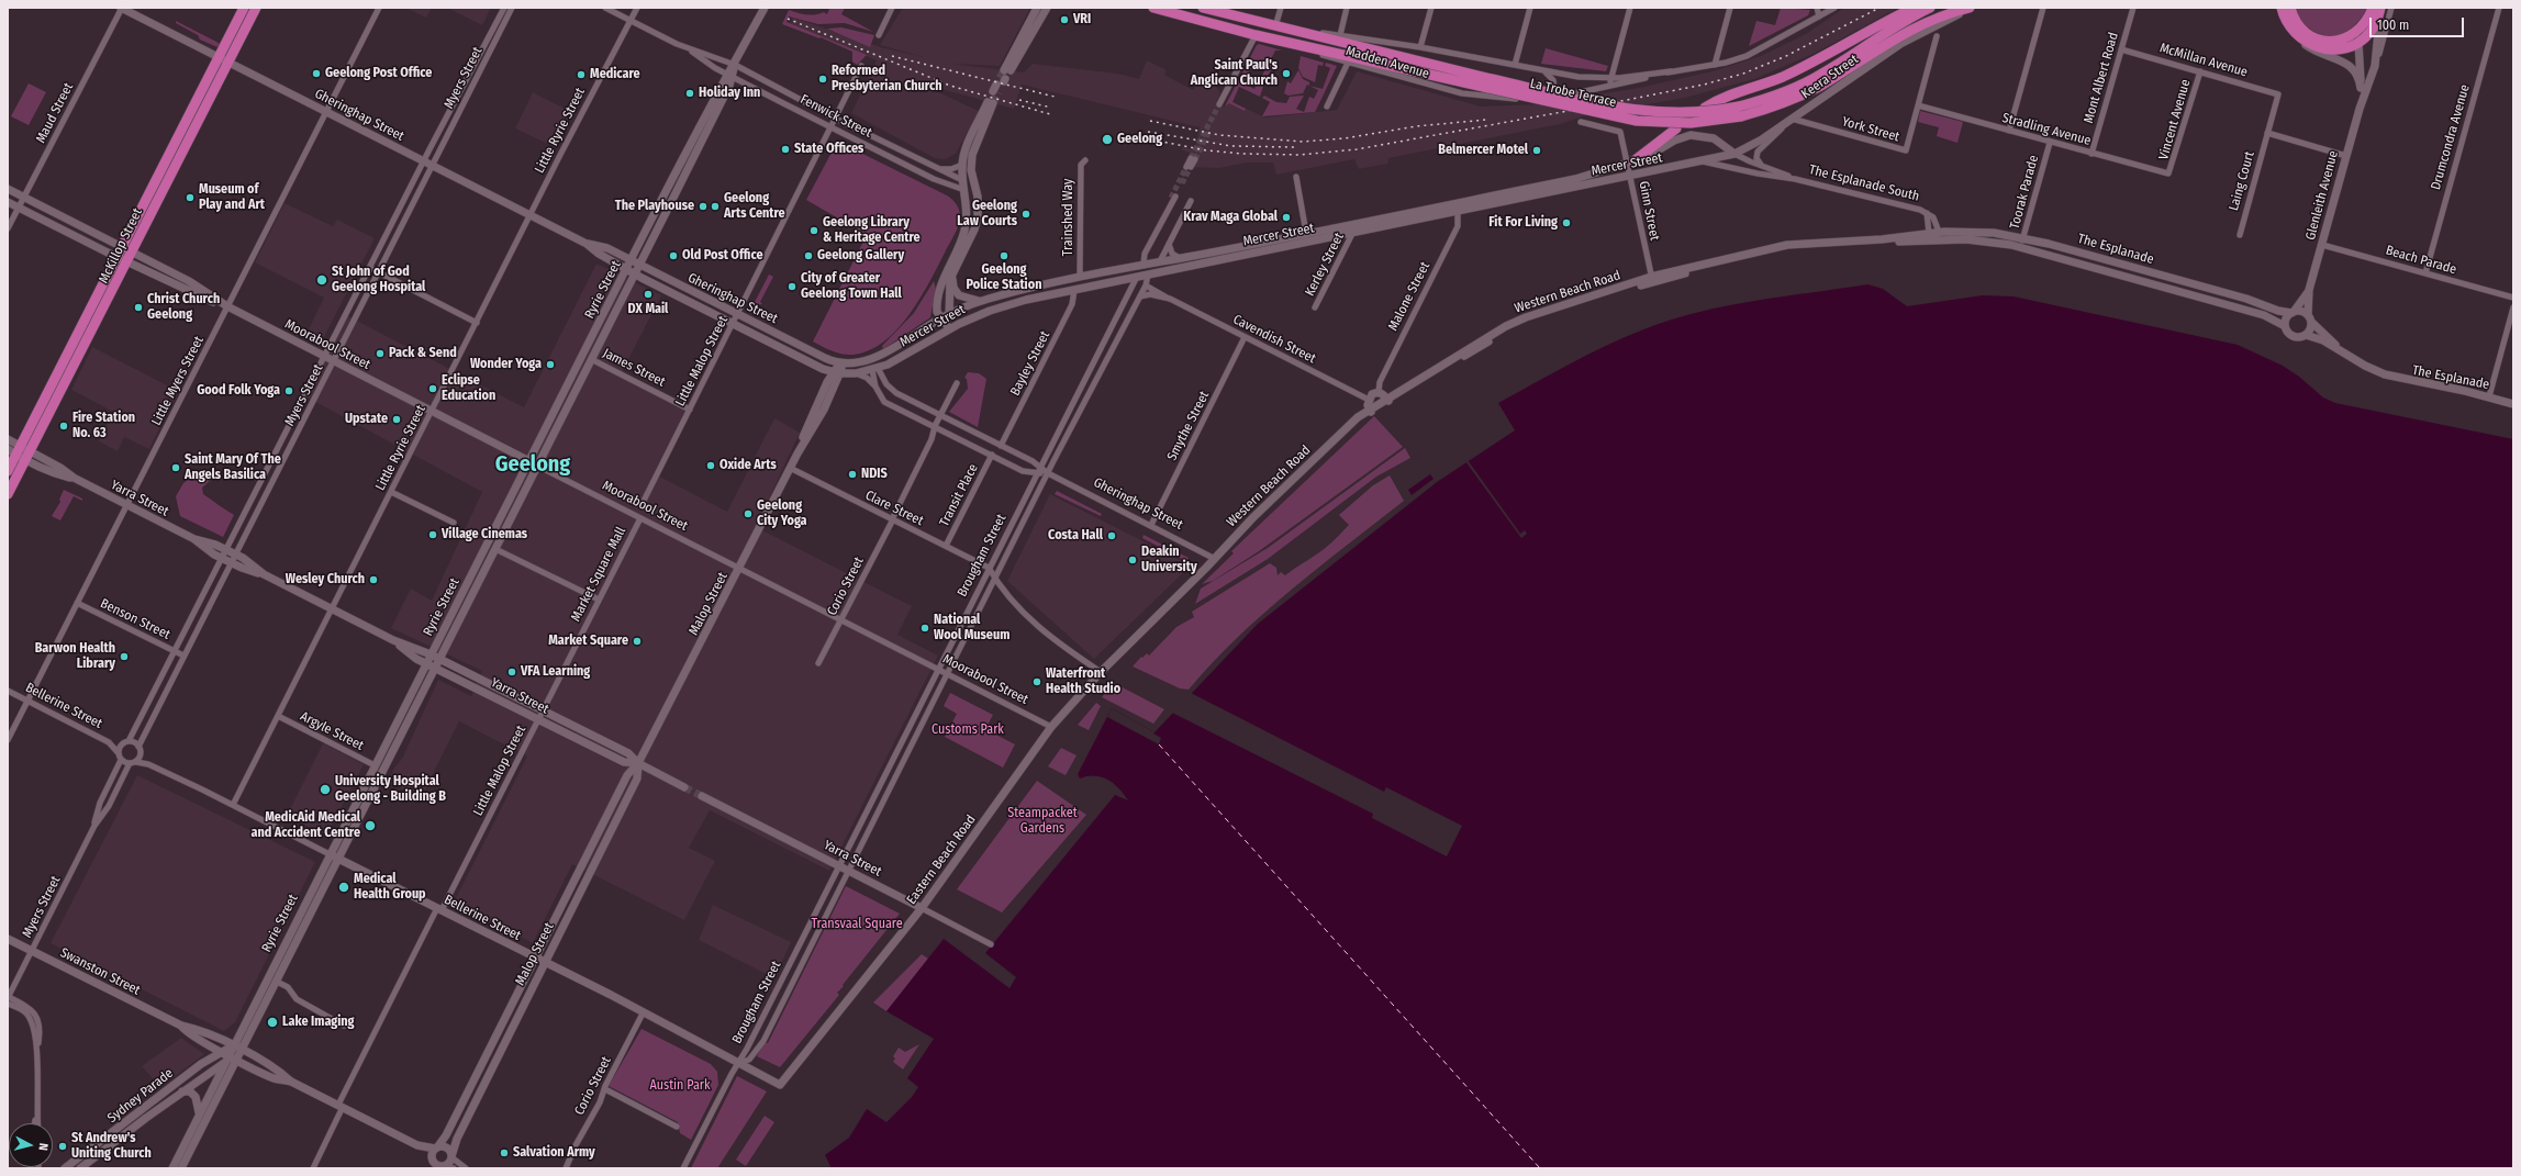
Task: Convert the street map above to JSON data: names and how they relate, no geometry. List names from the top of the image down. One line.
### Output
{"streets":{"highway":["La Trobe Terrace","Glenleith Avenue","McKillop Street"],"street":["McMillan Avenue","Madden Avenue","Keera Street","Myers Street","Mont Albert Road","Maud Street","Gheringhap Street","Fenwick Street","Vincent Avenue","York Street","Stradling Avenue","Little Ryrie Street","Drumcondra Avenue","Mercer Street","Laing Court","The Esplanade South","Toorak Parade","Ginn Street","Trainshed Way","The Esplanade","Beach Parade","Kerley Street","Ryrie Street","Western Beach Road","Malone Street","Cavendish Street","Moorabool Street","Little Malop Street","Bayley Street","James Street","Little Myers Street","Smythe Street","Transit Place","Yarra Street","Clare Street","Brougham Street","Market Square Mall","Corio Street","Malop Street","Benson Street","Bellerine Street","Argyle Street","Eastern Beach Road","Swanston Street","Sydney Parade"]},"crossings":[["McMillan Avenue","Mont Albert Road"],["McMillan Avenue","Vincent Avenue"],["McMillan Avenue","Laing Court"],["Madden Avenue","La Trobe Terrace"],["Keera Street","La Trobe Terrace"],["Keera Street","York Street"],["Keera Street","Mercer Street"],["Keera Street","The Esplanade South"],["Myers Street","Gheringhap Street"],["Myers Street","Moorabool Street"],["Myers Street","Yarra Street"],["Myers Street","Benson Street"],["Myers Street","Bellerine Street"],["Myers Street","Swanston Street"],["Mont Albert Road","Stradling Avenue"],["Maud Street","Gheringhap Street"],["Maud Street","Moorabool Street"],["Gheringhap Street","Little Ryrie Street"],["Gheringhap Street","Mercer Street"],["Gheringhap Street","McKillop Street"],["Gheringhap Street","Ryrie Street"],["Gheringhap Street","Western Beach Road"],["Gheringhap Street","Little Malop Street"],["Gheringhap Street","Bayley Street"],["Gheringhap Street","Little Myers Street"],["Gheringhap Street","Smythe Street"],["Gheringhap Street","Transit Place"],["Gheringhap Street","Brougham Street"],["Gheringhap Street","Corio Street"],["Gheringhap Street","Malop Street"],["Fenwick Street","Little Ryrie Street"],["Fenwick Street","Ryrie Street"],["Fenwick Street","Little Malop Street"],["Vincent Avenue","Stradling Avenue"],["York Street","Stradling Avenue"],["Stradling Avenue","Toorak Parade"],["Little Ryrie Street","Moorabool Street"],["Little Ryrie Street","Yarra Street"],["Little Ryrie Street","Bellerine Street"],["Little Ryrie Street","Argyle Street"],["Drumcondra Avenue","Beach Parade"],["Mercer Street","The Esplanade South"],["Mercer Street","Ginn Street"],["Mercer Street","Trainshed Way"],["Mercer Street","Kerley Street"],["Mercer Street","Malone Street"],["Mercer Street","Bayley Street"],["Mercer Street","Brougham Street"],["The Esplanade South","Ginn Street"],["The Esplanade South","The Esplanade"],["The Esplanade South","Western Beach Road"],["Toorak Parade","The Esplanade"],["Glenleith Avenue","The Esplanade"],["Glenleith Avenue","Beach Parade"],["Ginn Street","Western Beach Road"],["McKillop Street","Moorabool Street"],["McKillop Street","Yarra Street"],["The Esplanade","Western Beach Road"],["Ryrie Street","Moorabool Street"],["Ryrie Street","James Street"],["Ryrie Street","Yarra Street"],["Ryrie Street","Bellerine Street"],["Ryrie Street","Argyle Street"],["Ryrie Street","Swanston Street"],["Ryrie Street","Sydney Parade"],["Western Beach Road","Moorabool Street"],["Western Beach Road","Eastern Beach Road"],["Cavendish Street","Smythe Street"],["Cavendish Street","Brougham Street"],["Moorabool Street","Little Myers Street"],["Moorabool Street","Brougham Street"],["Moorabool Street","Market Square Mall"],["Moorabool Street","Corio Street"],["Moorabool Street","Malop Street"],["Moorabool Street","Eastern Beach Road"],["Little Malop Street","James Street"],["Little Malop Street","Yarra Street"],["Little Malop Street","Market Square Mall"],["Little Malop Street","Bellerine Street"],["Little Malop Street","Swanston Street"],["Little Myers Street","Yarra Street"],["Little Myers Street","Benson Street"],["Little Myers Street","Bellerine Street"],["Transit Place","Clare Street"],["Yarra Street","Brougham Street"],["Yarra Street","Malop Street"],["Yarra Street","Eastern Beach Road"],["Clare Street","Brougham Street"],["Clare Street","Corio Street"],["Clare Street","Malop Street"],["Brougham Street","Bellerine Street"],["Corio Street","Bellerine Street"],["Malop Street","Bellerine Street"],["Malop Street","Swanston Street"],["Bellerine Street","Eastern Beach Road"],["Swanston Street","Sydney Parade"]],"districts":["Geelong"],"parks":["Customs Park","Steampacket Gardens","Transvaal Square","Austin Park"],"places":["VRI","Geelong Post Office","Saint Paul's Anglican Church","Medicare","Reformed Presbyterian Church","Holiday Inn","Geelong","State Offices","Belmercer Motel","Museum of Play and Art","The Playhouse","Geelong Arts Centre","Geelong Law Courts","Krav Maga Global","Fit For Living","Geelong Library & Heritage Centre","Old Post Office","Geelong Gallery","Geelong Police Station","St John of God Geelong Hospital","City of Greater Geelong Town Hall","DX Mail","Christ Church Geelong","Pack & Send","Wonder Yoga","Eclipse Education","Good Folk Yoga","Upstate","Fire Station No. 63","Oxide Arts","Saint Mary Of The Angels Basilica","NDIS","Geelong City Yoga","Village Cinemas","Costa Hall","Deakin University","Wesley Church","National Wool Museum","Market Square","Barwon Health Library","VFA Learning","Waterfront Health Studio","University Hospital Geelong - Building B","MedicAid Medical and Accident Centre","Medical Health Group","Lake Imaging","St Andrew's Uniting Church","Salvation Army"],"scale_bar":"100 m","north":"right"}
